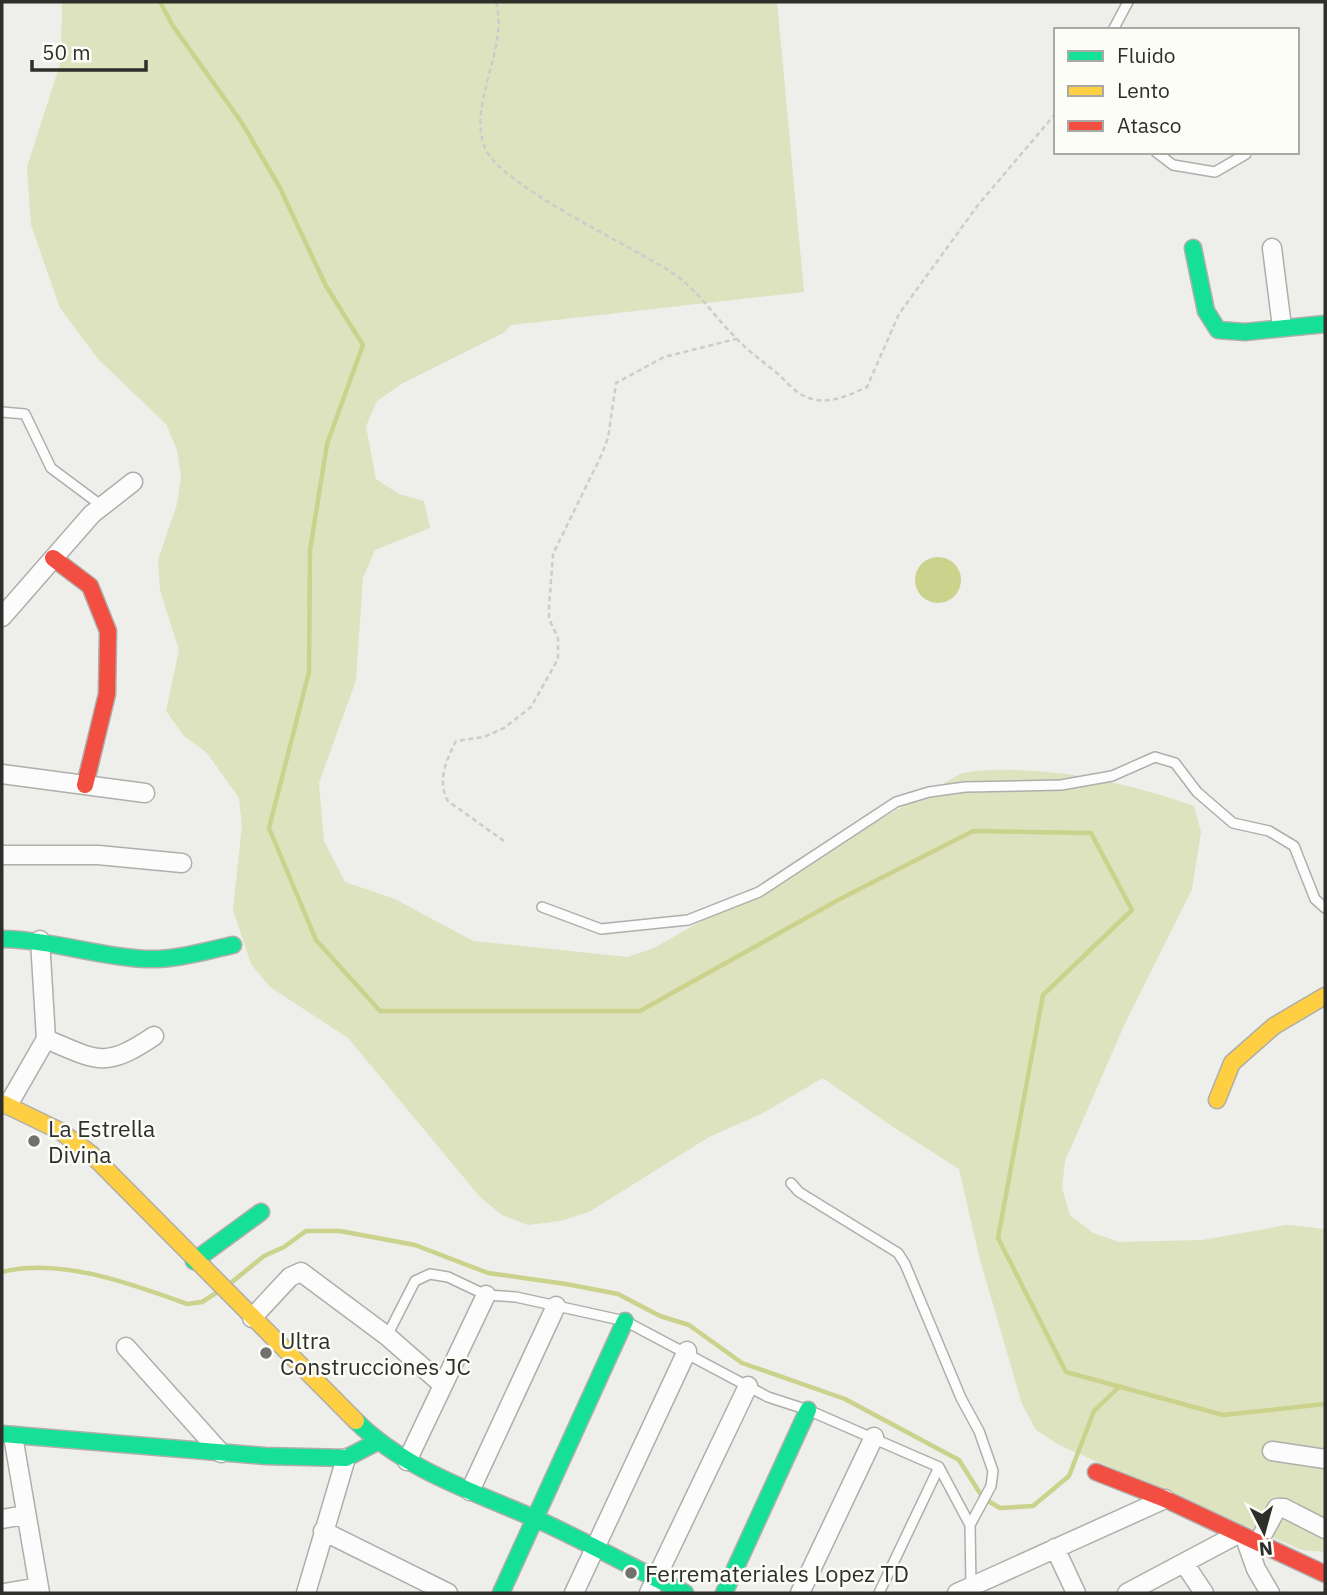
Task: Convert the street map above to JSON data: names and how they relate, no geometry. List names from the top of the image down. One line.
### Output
{"places":["La Estrella Divina","Ultra Construcciones JC","Ferremateriales Lopez TD"],"legend":["Fluido","Lento","Atasco"],"scale_bar":"50 m","north":"bottom"}
